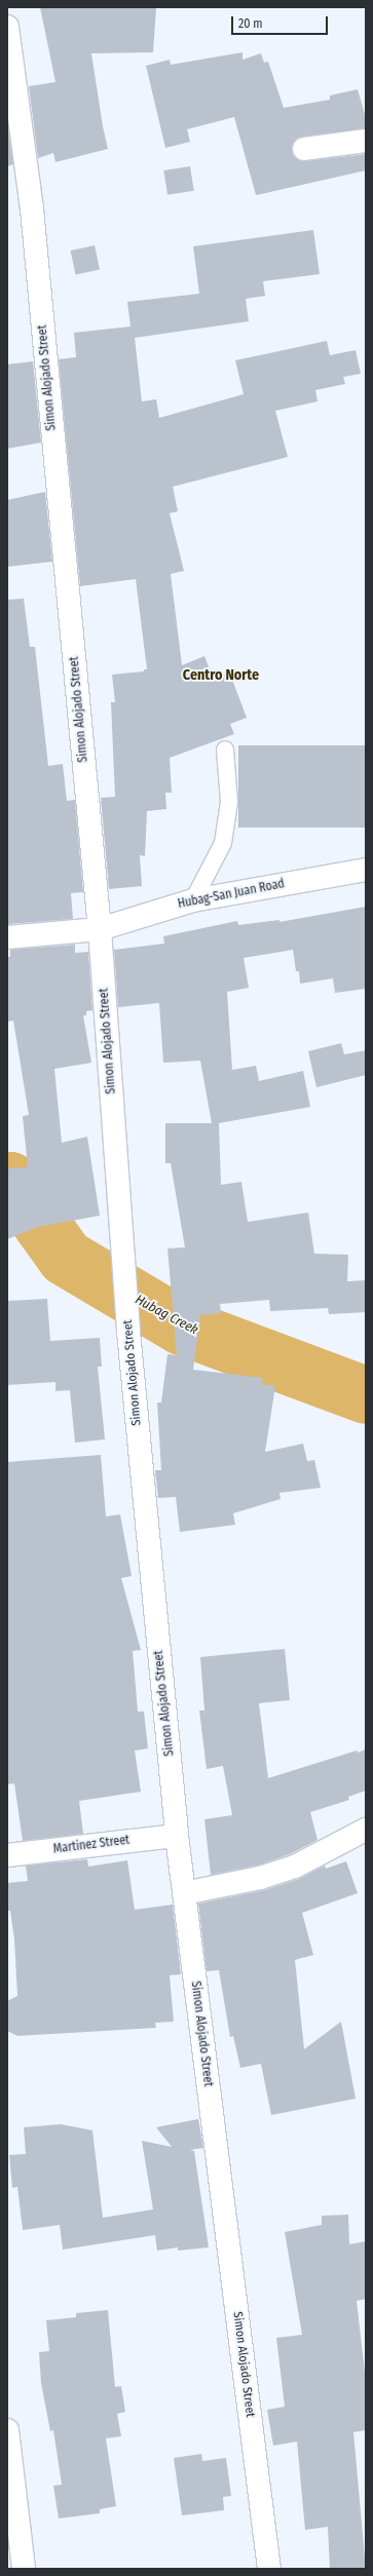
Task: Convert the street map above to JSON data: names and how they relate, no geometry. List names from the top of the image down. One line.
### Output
{"streets":{"street":["Simon Alojado Street","Hubag-San Juan Road","Martinez Street"]},"crossings":[["Simon Alojado Street","Hubag-San Juan Road"],["Simon Alojado Street","Martinez Street"]],"districts":["Centro Norte"],"water":["Hubag Creek"],"scale_bar":"20 m"}
